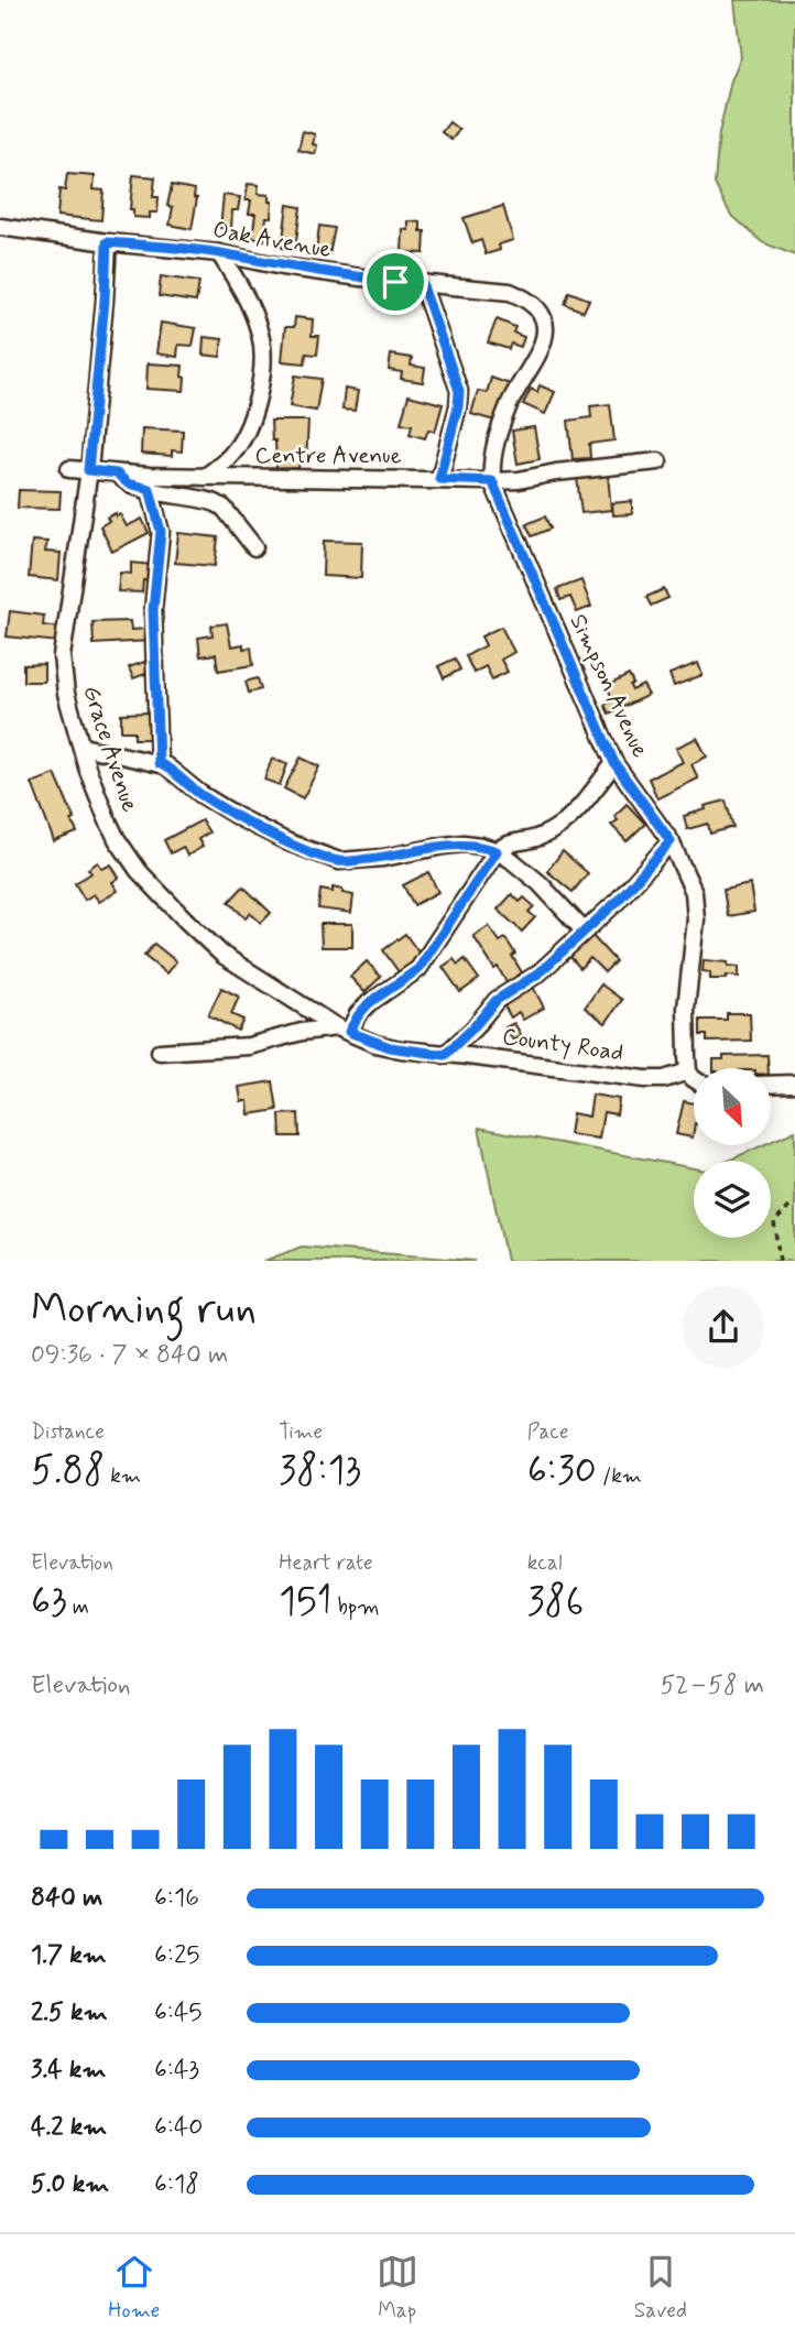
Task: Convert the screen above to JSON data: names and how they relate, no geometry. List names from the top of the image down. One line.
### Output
{"streets":{"street":["Oak Avenue","Centre Avenue","Simpson Avenue","Grace Avenue","County Road"]},"crossings":[["Oak Avenue","Simpson Avenue"],["Oak Avenue","Grace Avenue"],["Centre Avenue","Simpson Avenue"],["Centre Avenue","Grace Avenue"],["Simpson Avenue","County Road"],["Grace Avenue","County Road"]],"north":"bottom right","page":{"heading":["Morning run","09:36 · 7 × 840 m"],"stats":[["Distance","5.88 km"],["Time","38:13"],["Pace","6:30 /km"],["Elevation","63 m"],["Heart rate","151 bpm"],["kcal","386"]],"chart":["Elevation","52–58 m"],"list":[{"name":"840 m","note":"6:16"},{"name":"1.7 km","note":"6:25"},{"name":"2.5 km","note":"6:45"},{"name":"3.4 km","note":"6:43"},{"name":"4.2 km","note":"6:40"},{"name":"5.0 km","note":"6:18"}],"tabs":["Home","Map","Saved"]}}
